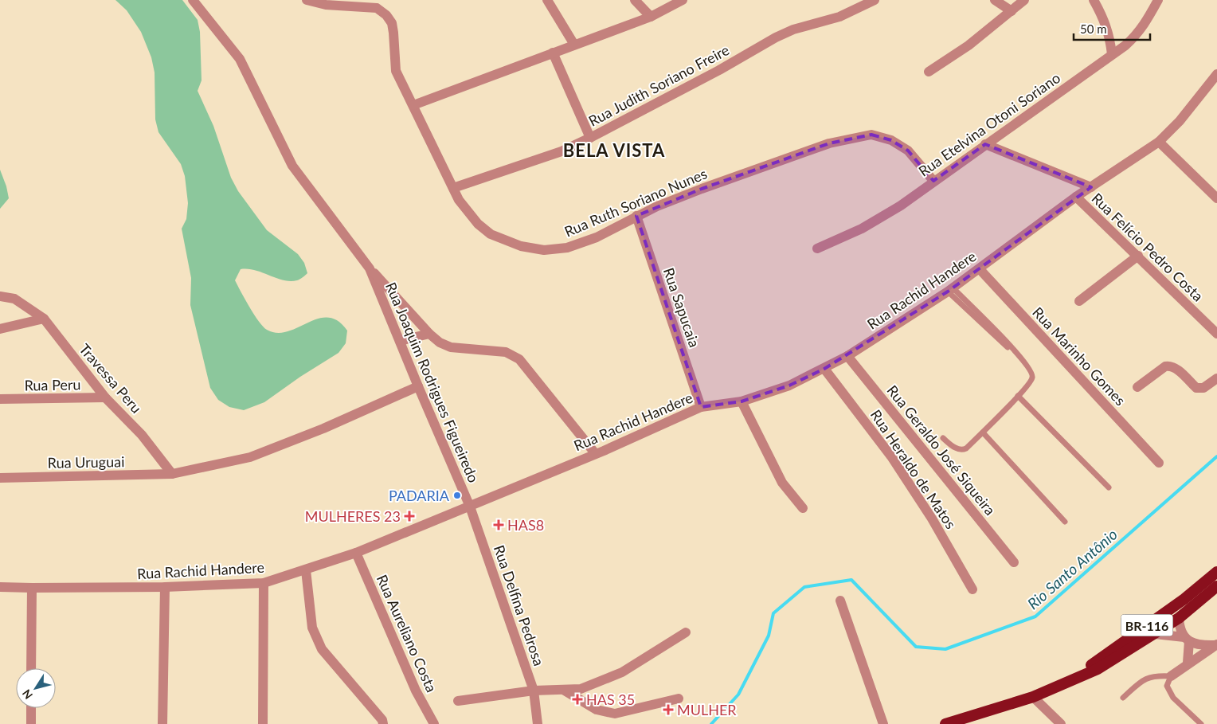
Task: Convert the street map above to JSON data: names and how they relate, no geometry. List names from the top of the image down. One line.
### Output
{"streets":{"highway":["BR-116"],"street":["Rua Judith Soriano Freire","Rua Etelvina Otoni Soriano","Rua Ruth Soriano Nunes","Rua Felício Pedro Costa","Rua Rachid Handere","Rua Sapucaia","Rua Marinho Gomes","Travessa Peru","Rua Joaquim Rodrigues Figueiredo","Rua Peru","Rua Geraldo José Siqueira","Rua Uruguai","Rua Heraldo de Matos","Rua Delfina Pedrosa","Rua Aureliano Costa"]},"crossings":[["Rua Judith Soriano Freire","Rua Ruth Soriano Nunes"],["Rua Etelvina Otoni Soriano","Rua Ruth Soriano Nunes"],["Rua Ruth Soriano Nunes","Rua Sapucaia"],["Rua Felício Pedro Costa","Rua Rachid Handere"],["Rua Rachid Handere","Rua Sapucaia"],["Rua Rachid Handere","Rua Marinho Gomes"],["Rua Rachid Handere","Rua Joaquim Rodrigues Figueiredo"],["Rua Rachid Handere","Rua Geraldo José Siqueira"],["Rua Rachid Handere","Rua Heraldo de Matos"],["Rua Rachid Handere","Rua Delfina Pedrosa"],["Rua Rachid Handere","Rua Aureliano Costa"],["Travessa Peru","Rua Peru"],["Travessa Peru","Rua Uruguai"],["Rua Joaquim Rodrigues Figueiredo","Rua Uruguai"],["Rua Joaquim Rodrigues Figueiredo","Rua Delfina Pedrosa"]],"districts":["BELA VISTA"],"water":["Rio Santo Antônio"],"places":{"other":["PADARIA"],"health":["MULHERES 23","HAS8","HAS 35","MULHER"]},"scale_bar":"50 m","north":"bottom left"}
